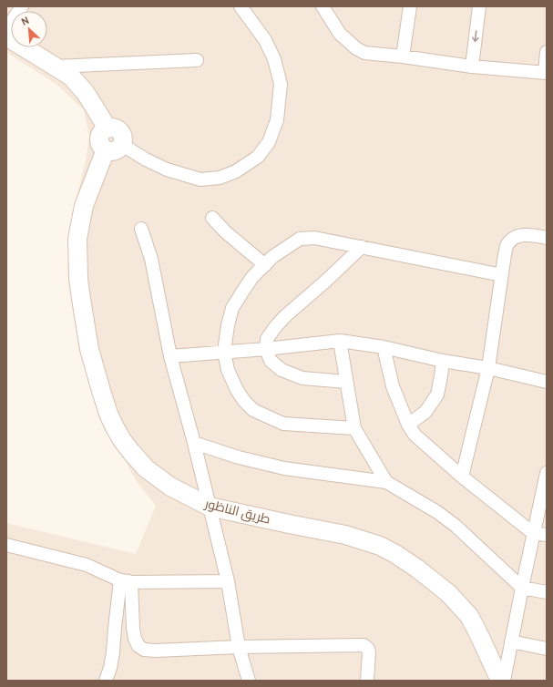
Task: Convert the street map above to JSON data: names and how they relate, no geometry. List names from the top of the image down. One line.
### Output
{"streets":{"street":["طريق الناظور"]},"north":"top left"}
